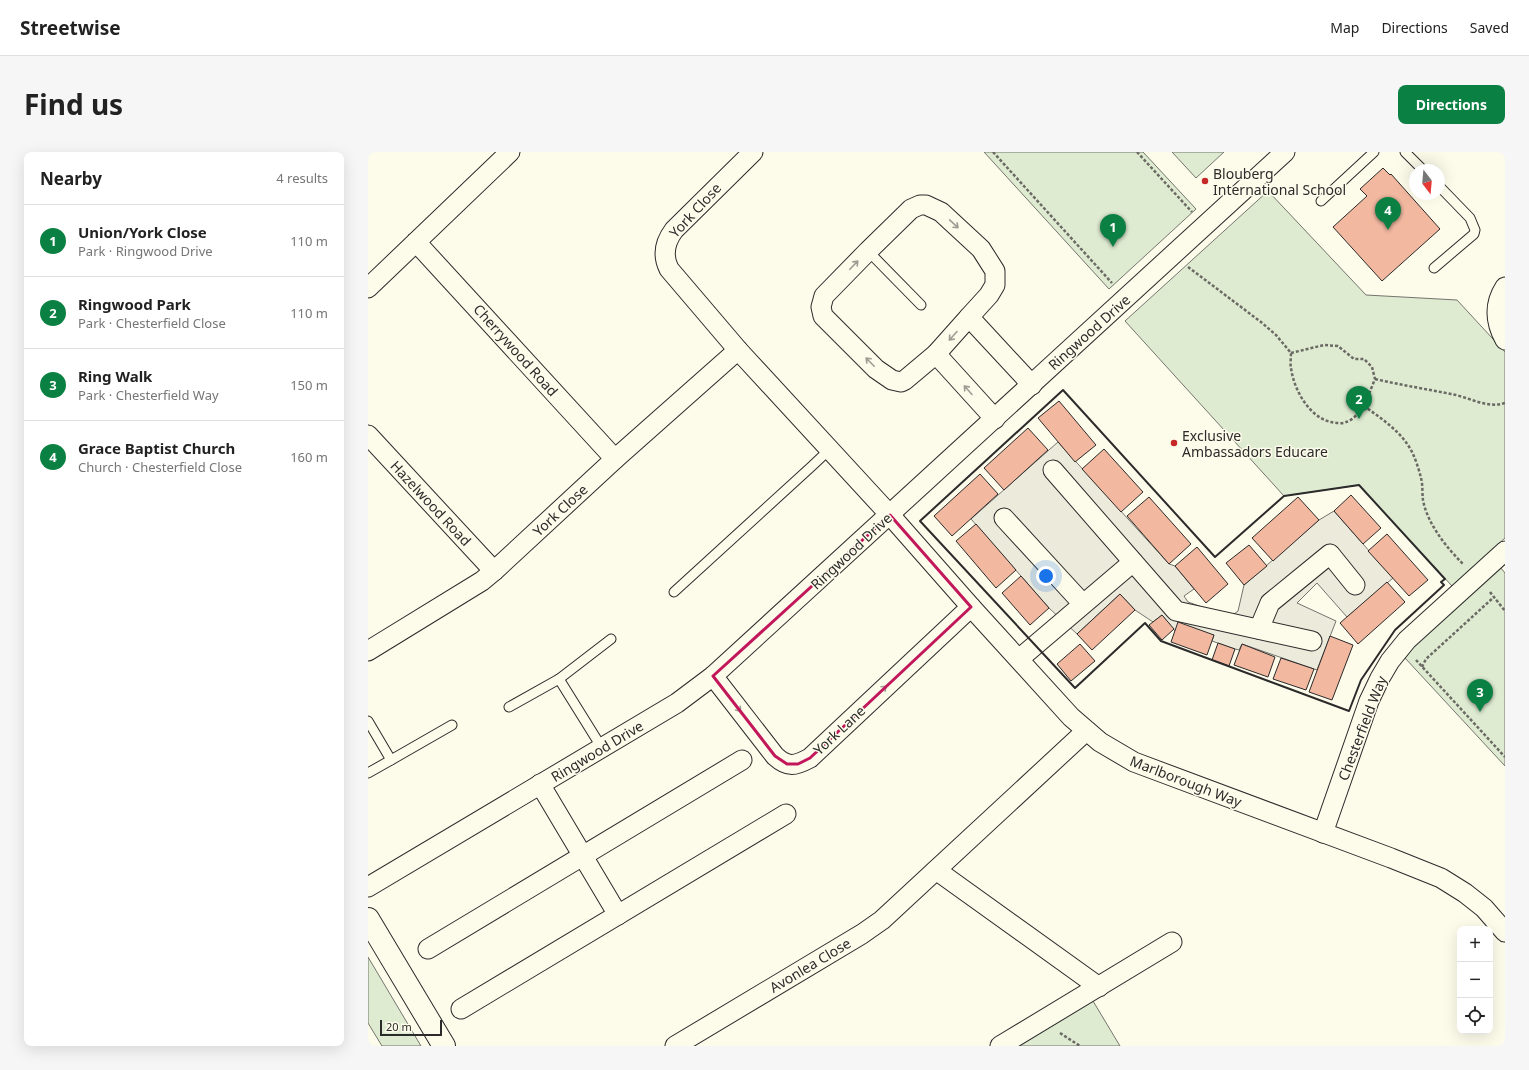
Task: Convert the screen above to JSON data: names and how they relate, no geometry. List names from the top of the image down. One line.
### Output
{"streets":{"street":["York Close","Ringwood Drive","Cherrywood Road","Hazelwood Road","Chesterfield Way","York Lane","Marlborough Way","Avonlea Close"]},"crossings":[["York Close","Ringwood Drive"],["York Close","Cherrywood Road"],["York Close","Hazelwood Road"],["York Close","Marlborough Way"],["Ringwood Drive","York Lane"],["Ringwood Drive","Marlborough Way"],["Chesterfield Way","Marlborough Way"],["York Lane","Marlborough Way"],["Marlborough Way","Avonlea Close"]],"places":["Blouberg International School","Exclusive Ambassadors Educare"],"scale_bar":"20 m","north":"bottom","page":{"header":"Streetwise","nav":["Map","Directions","Saved"],"title":"Find us","buttons":"Directions","heading":["Nearby","4 results"],"pins":["4","1","2","3"],"list":[{"mark":"1","name":"Union/York Close","note":"Park · Ringwood Drive","value":"110 m"},{"mark":"2","name":"Ringwood Park","note":"Park · Chesterfield Close","value":"110 m"},{"mark":"3","name":"Ring Walk","note":"Park · Chesterfield Way","value":"150 m"},{"mark":"4","name":"Grace Baptist Church","note":"Church · Chesterfield Close","value":"160 m"}],"map_buttons":["+","−"],"scale":"20 m"}}
